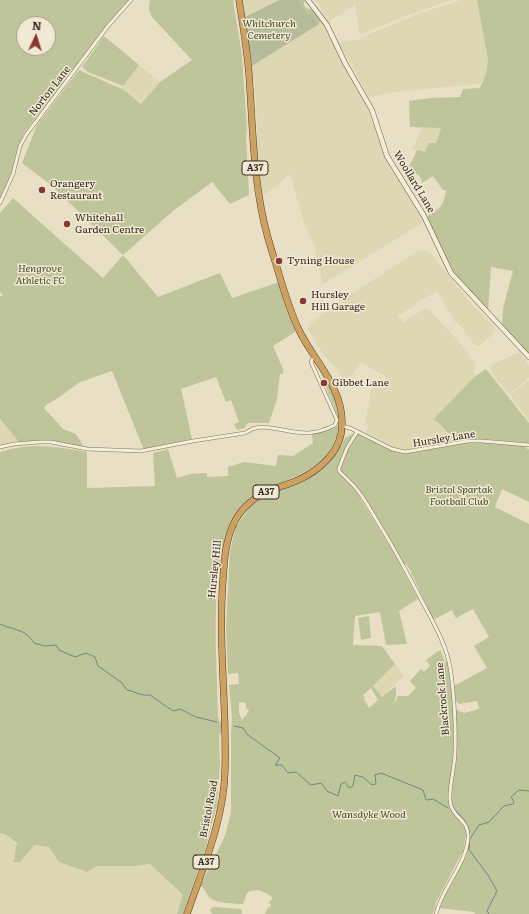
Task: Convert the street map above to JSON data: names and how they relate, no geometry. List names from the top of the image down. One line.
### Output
{"streets":{"highway":["A37","Hursley Hill","Bristol Road"],"street":["Norton Lane","Woollard Lane","Hursley Lane","Blackrock Lane"]},"crossings":[["A37","Hursley Hill"],["Hursley Lane","Hursley Hill"],["Hursley Lane","Blackrock Lane"],["Hursley Hill","Bristol Road"]],"parks":["Whitchurch Cemetery","Hengrove Athletic FC","Bristol Spartak Football Club","Wansdyke Wood"],"places":["Orangery Restaurant","Whitehall Garden Centre","Tyning House","Hursley Hill Garage","Gibbet Lane"],"north":"top"}
